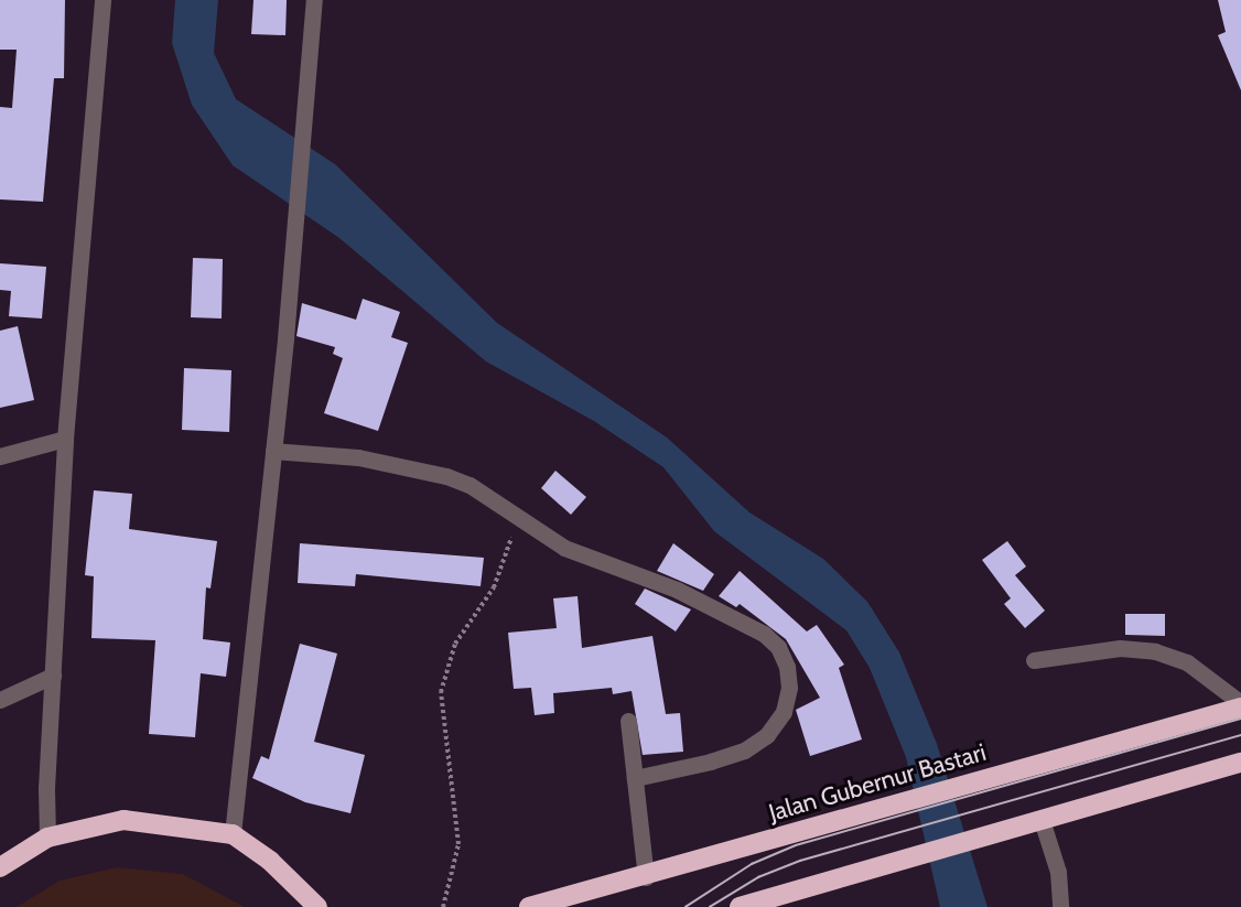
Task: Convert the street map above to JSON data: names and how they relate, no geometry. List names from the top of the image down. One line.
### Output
{"streets":{"highway":["Jalan Gubernur Bastari"]}}
